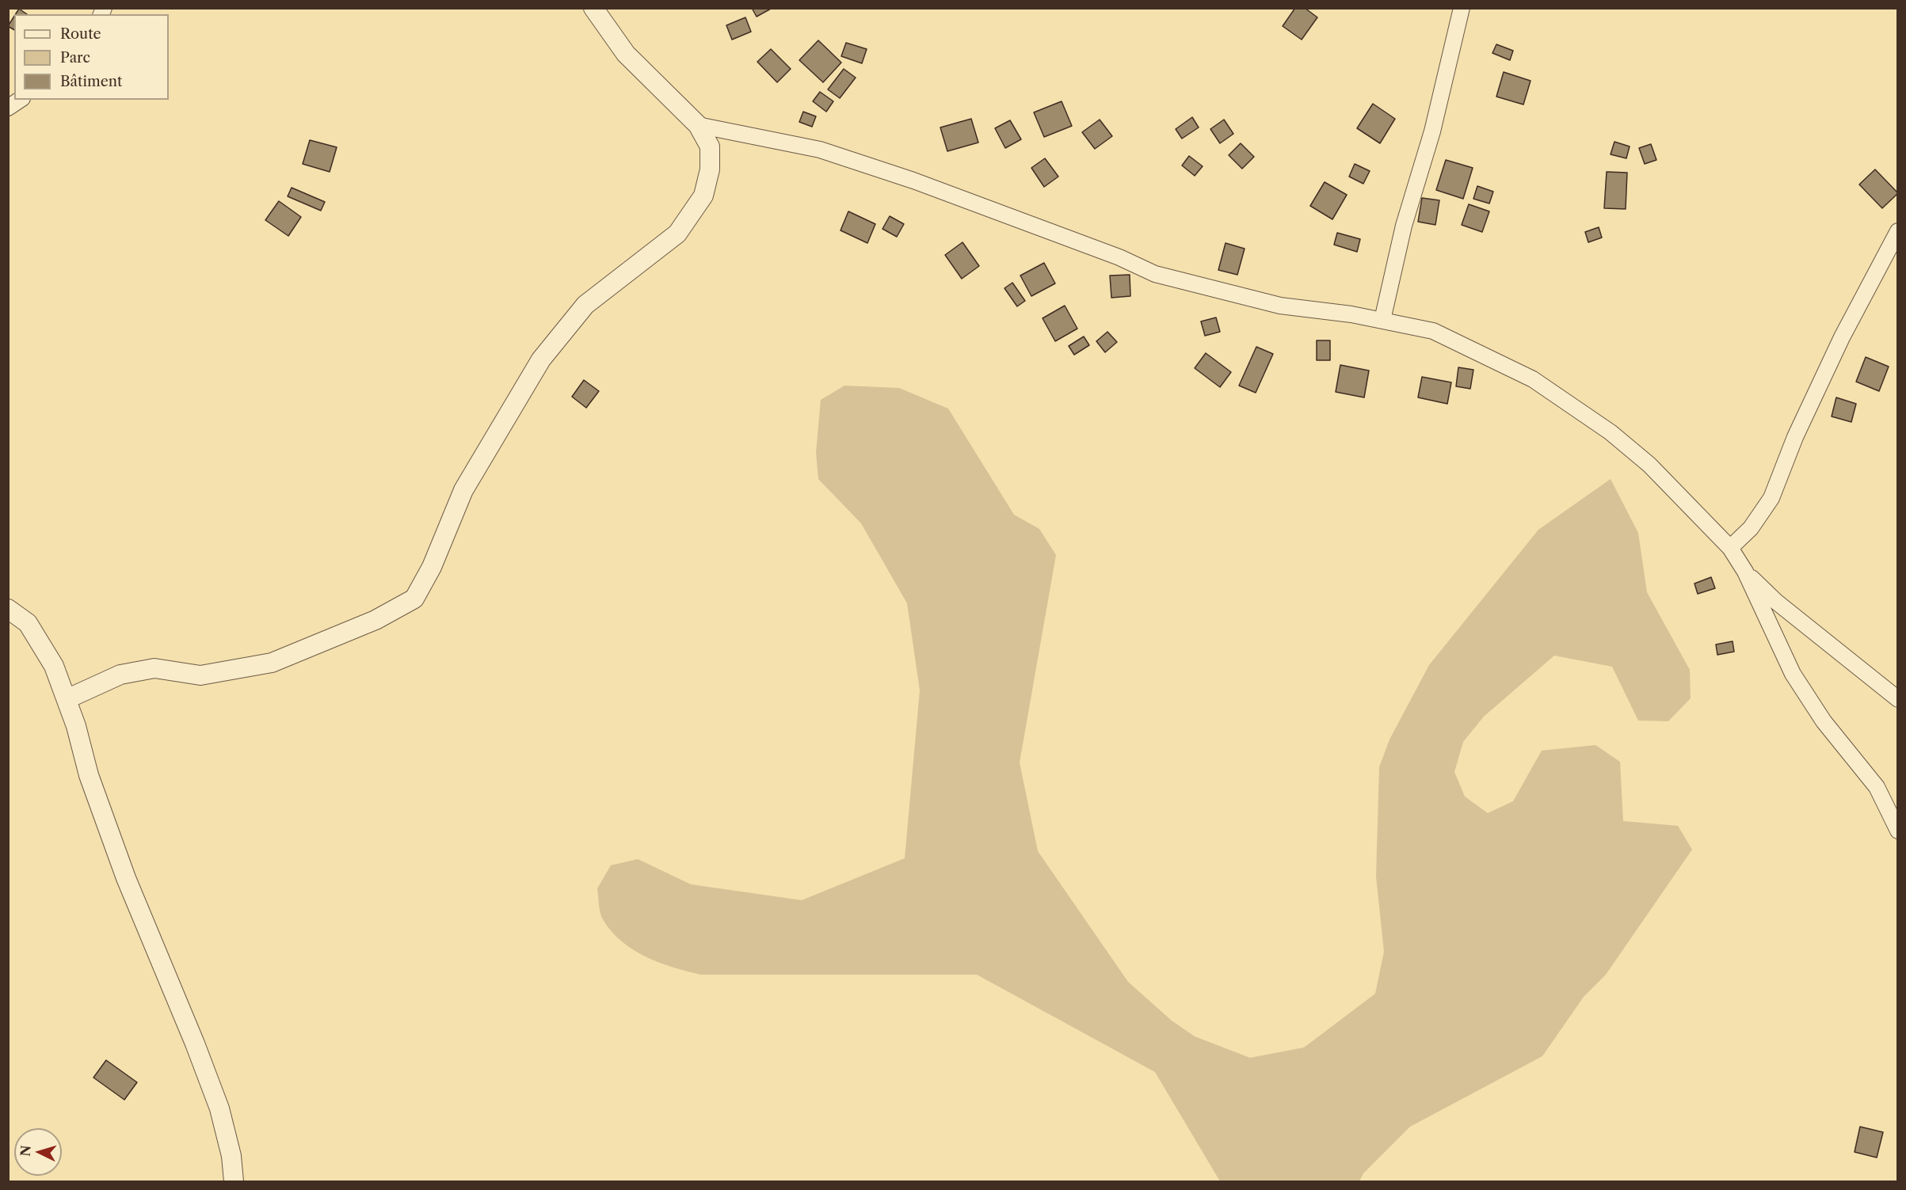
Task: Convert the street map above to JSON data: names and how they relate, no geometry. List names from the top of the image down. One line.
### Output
{"legend":["Route","Parc","Bâtiment"],"north":"left"}
